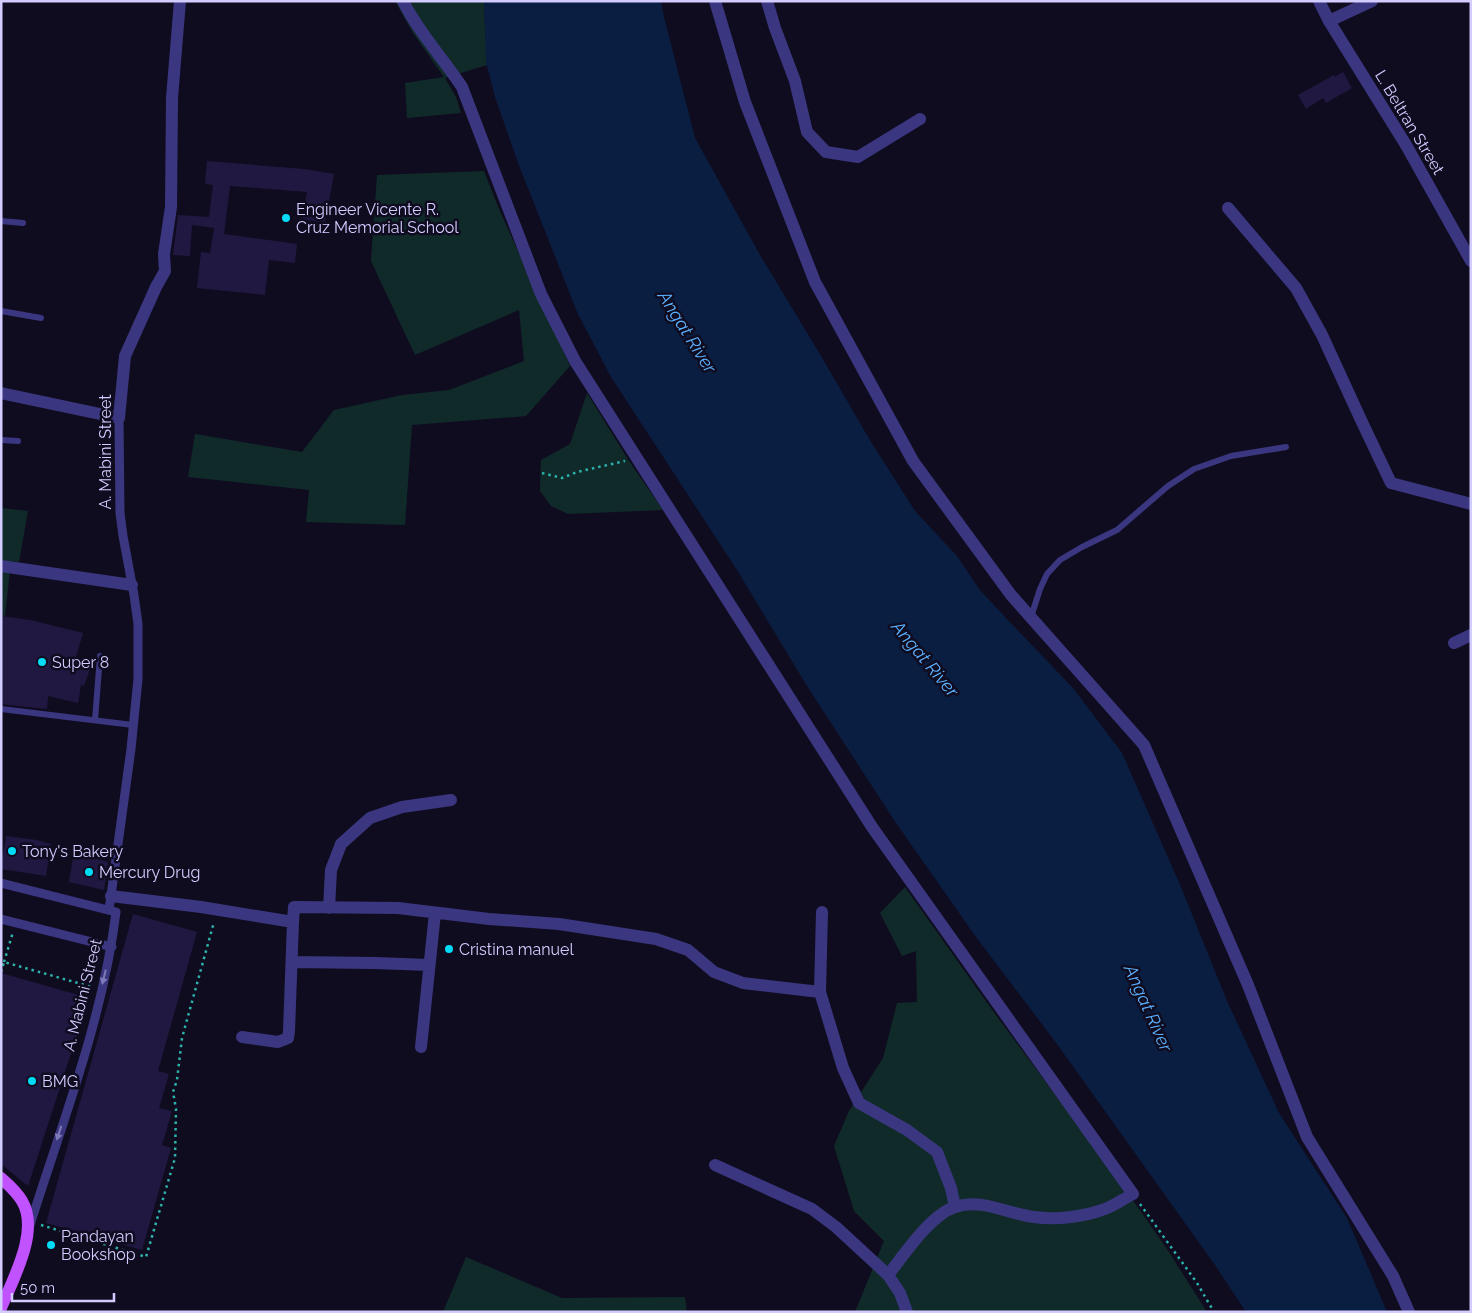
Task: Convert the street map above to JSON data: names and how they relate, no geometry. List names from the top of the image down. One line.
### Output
{"streets":{"street":["L. Beltran Street","A. Mabini Street"]},"water":["Angat River"],"places":["Engineer Vicente R. Cruz Memorial School","Super 8","Tony's Bakery","Mercury Drug","Cristina manuel","BMG","Pandayan Bookshop"],"scale_bar":"50 m"}
